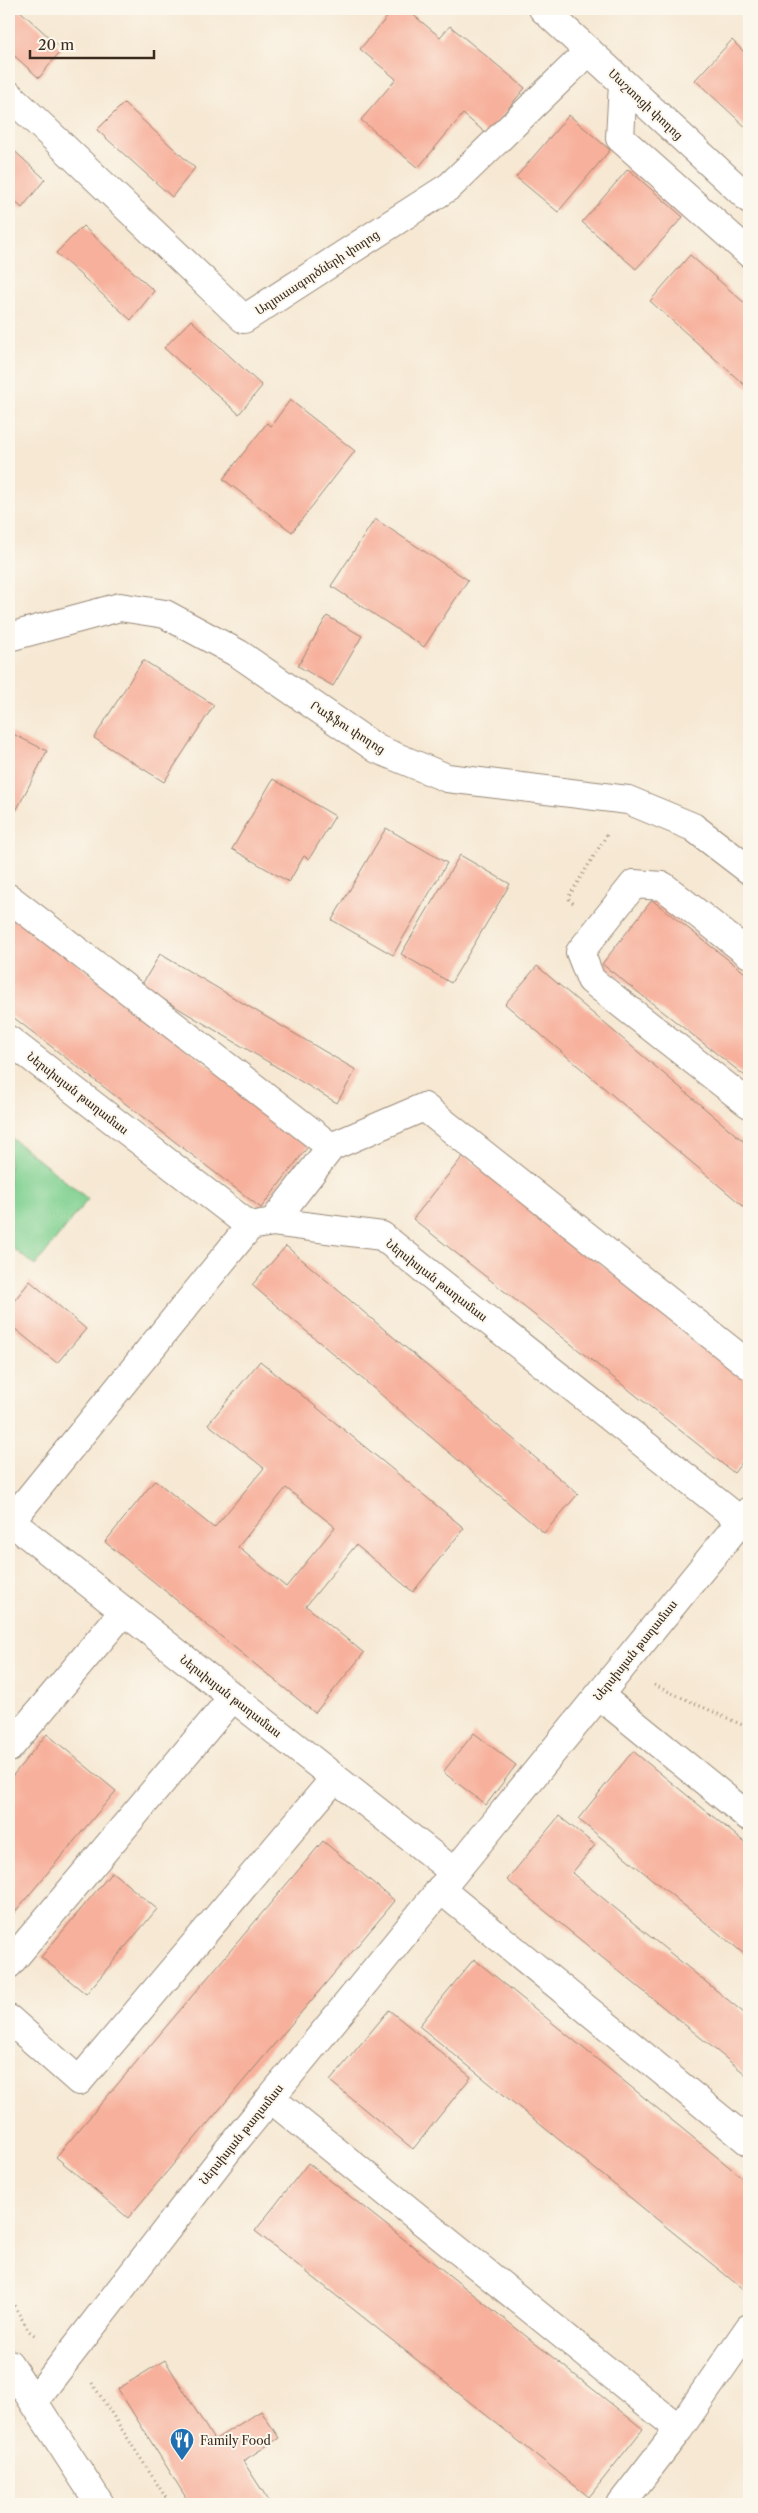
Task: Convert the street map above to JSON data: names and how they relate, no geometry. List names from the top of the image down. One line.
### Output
{"streets":{"street":["Մաշտոցի փողոց","Աղյուսագործների փողոց","Րաֆֆու փողոց","Ներսիսյան թաղամաս"]},"crossings":[["Մաշտոցի փողոց","Աղյուսագործների փողոց"]],"places":{"restaurant":["Family Food"]},"scale_bar":"20 m"}
